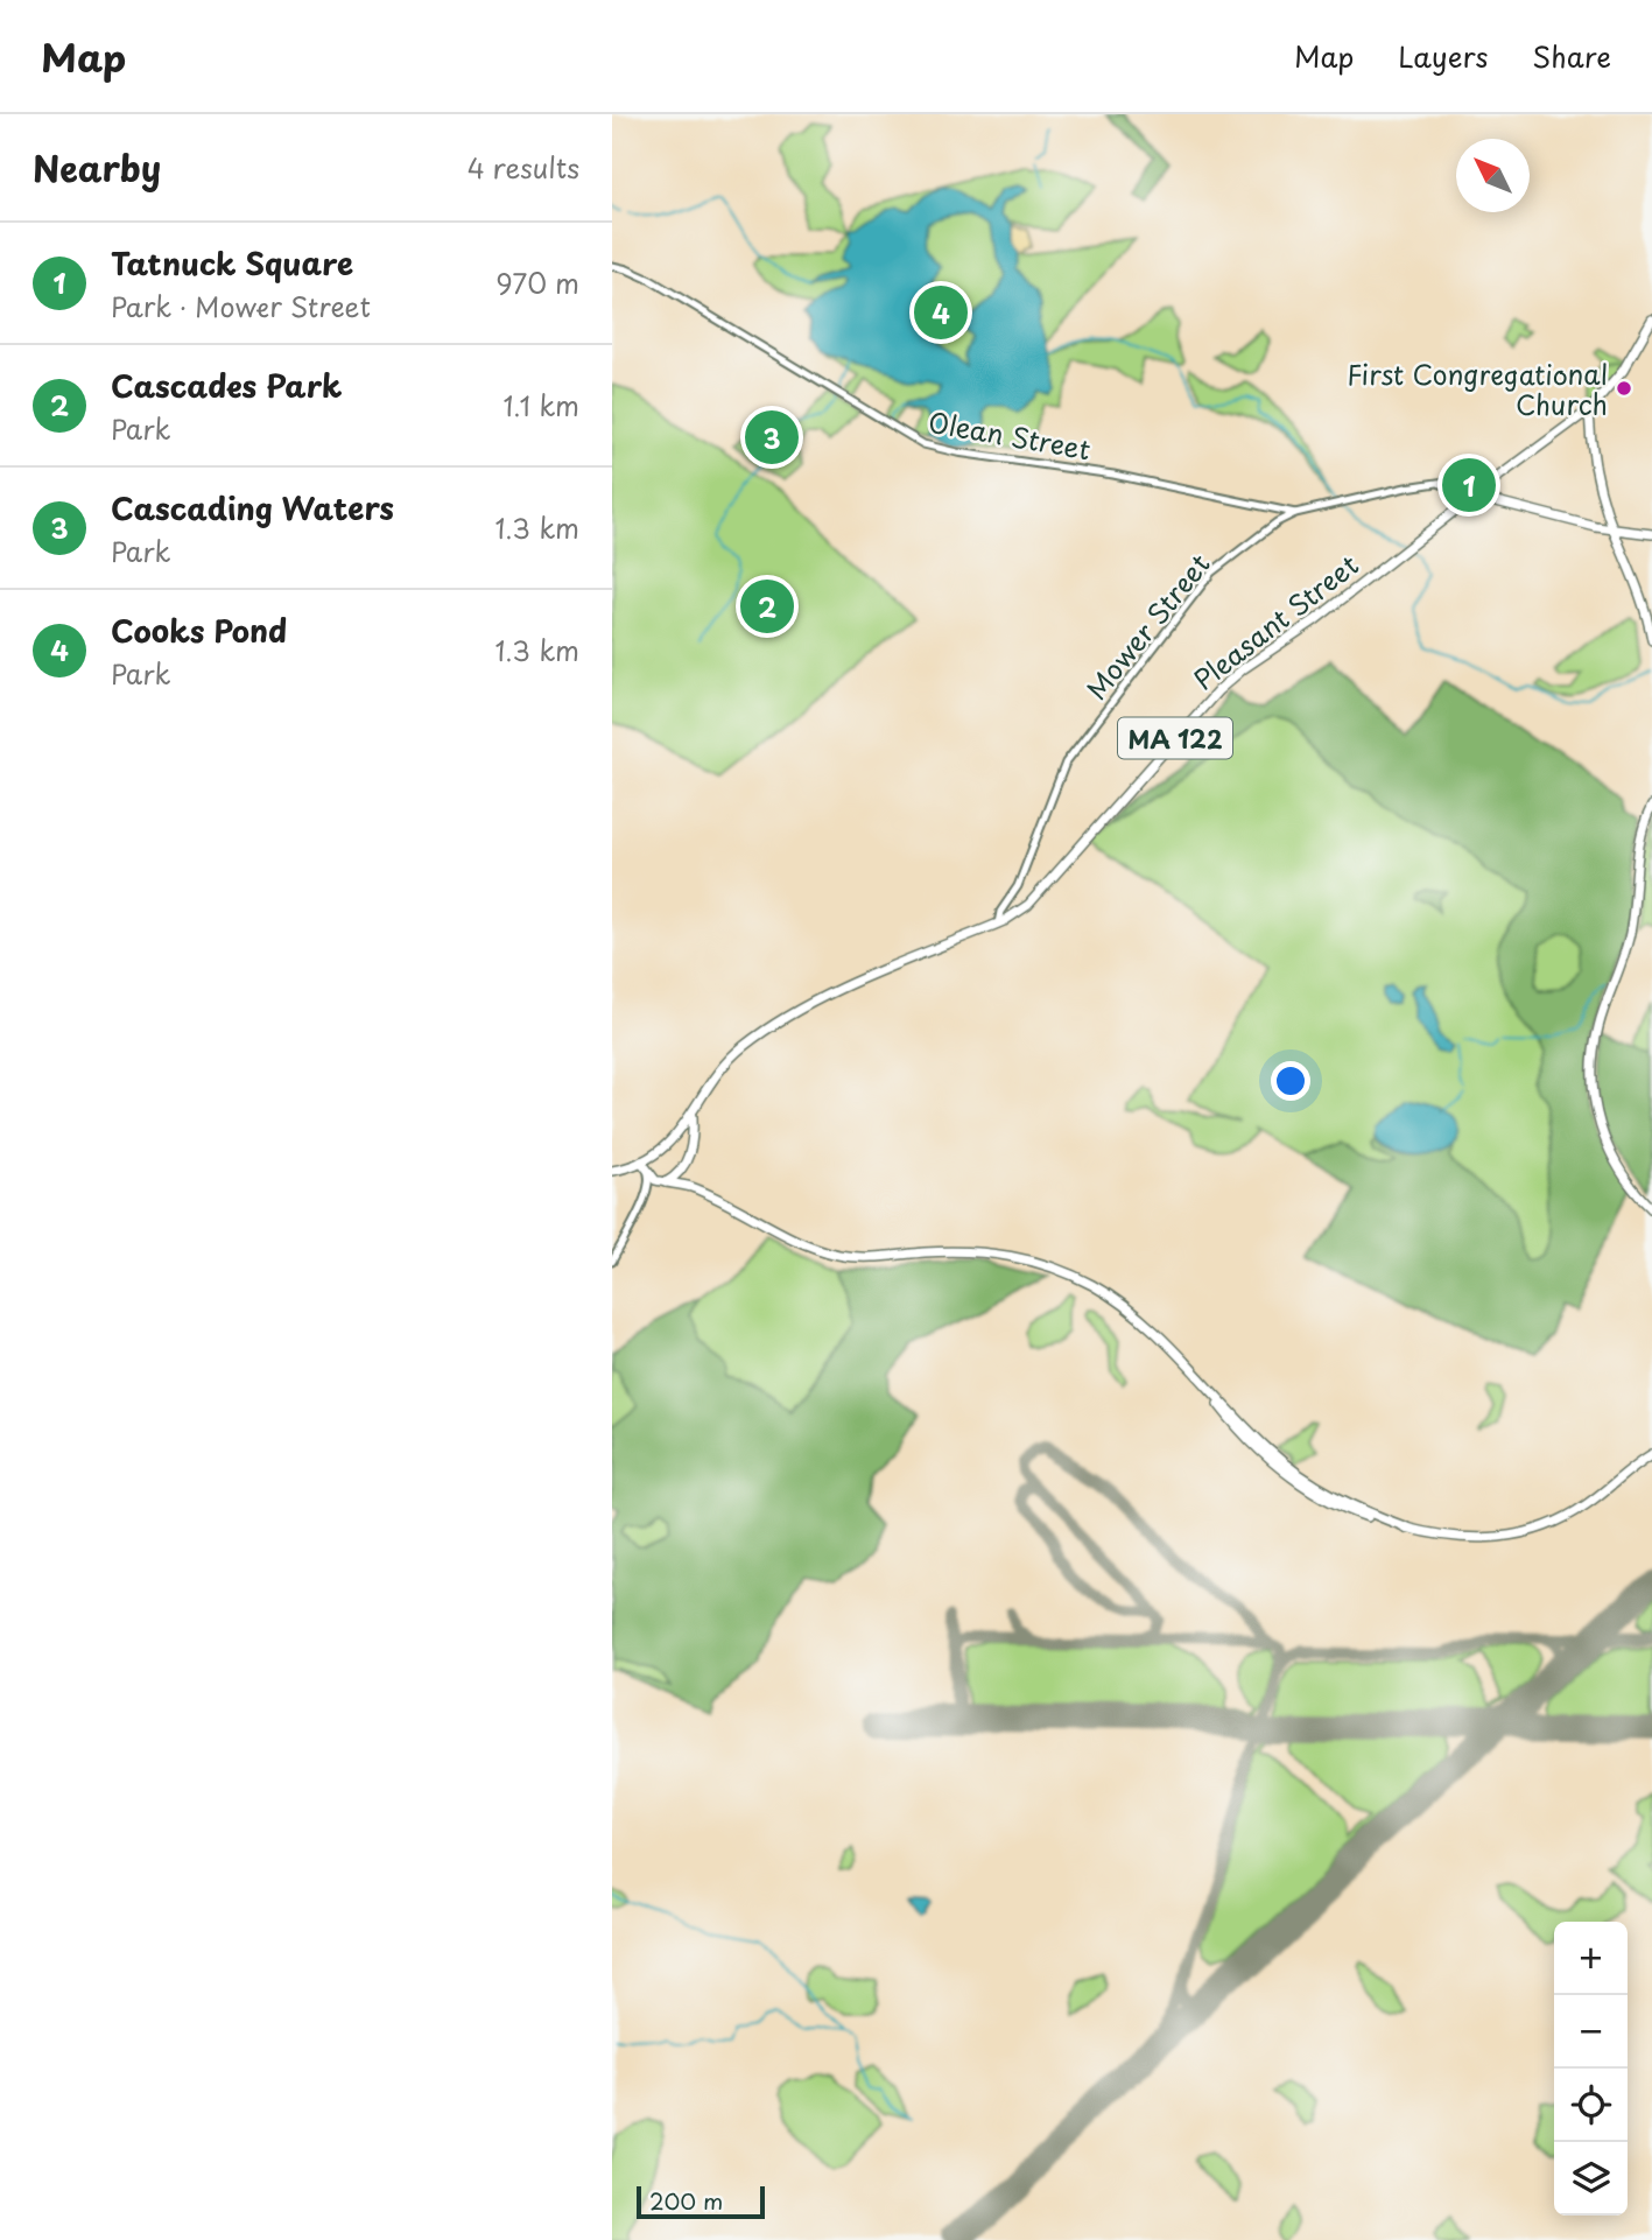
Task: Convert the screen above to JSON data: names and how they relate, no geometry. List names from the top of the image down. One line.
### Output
{"streets":{"main road":["Pleasant Street","MA 122"],"street":["Olean Street","Mower Street"]},"crossings":[["Olean Street","Mower Street"],["Pleasant Street","Mower Street"]],"places":["First Congregational Church"],"scale_bar":"200 m","north":"top left","page":{"header":"Map","nav":["Map","Layers","Share"],"heading":["Nearby","4 results"],"list":[{"mark":"1","name":"Tatnuck Square","note":"Park · Mower Street","value":"970 m"},{"mark":"2","name":"Cascades Park","note":"Park","value":"1.1 km"},{"mark":"3","name":"Cascading Waters","note":"Park","value":"1.3 km"},{"mark":"4","name":"Cooks Pond","note":"Park","value":"1.3 km"}],"pins":["4","3","1","2"],"map_buttons":["+","−"],"scale":"200 m"}}
